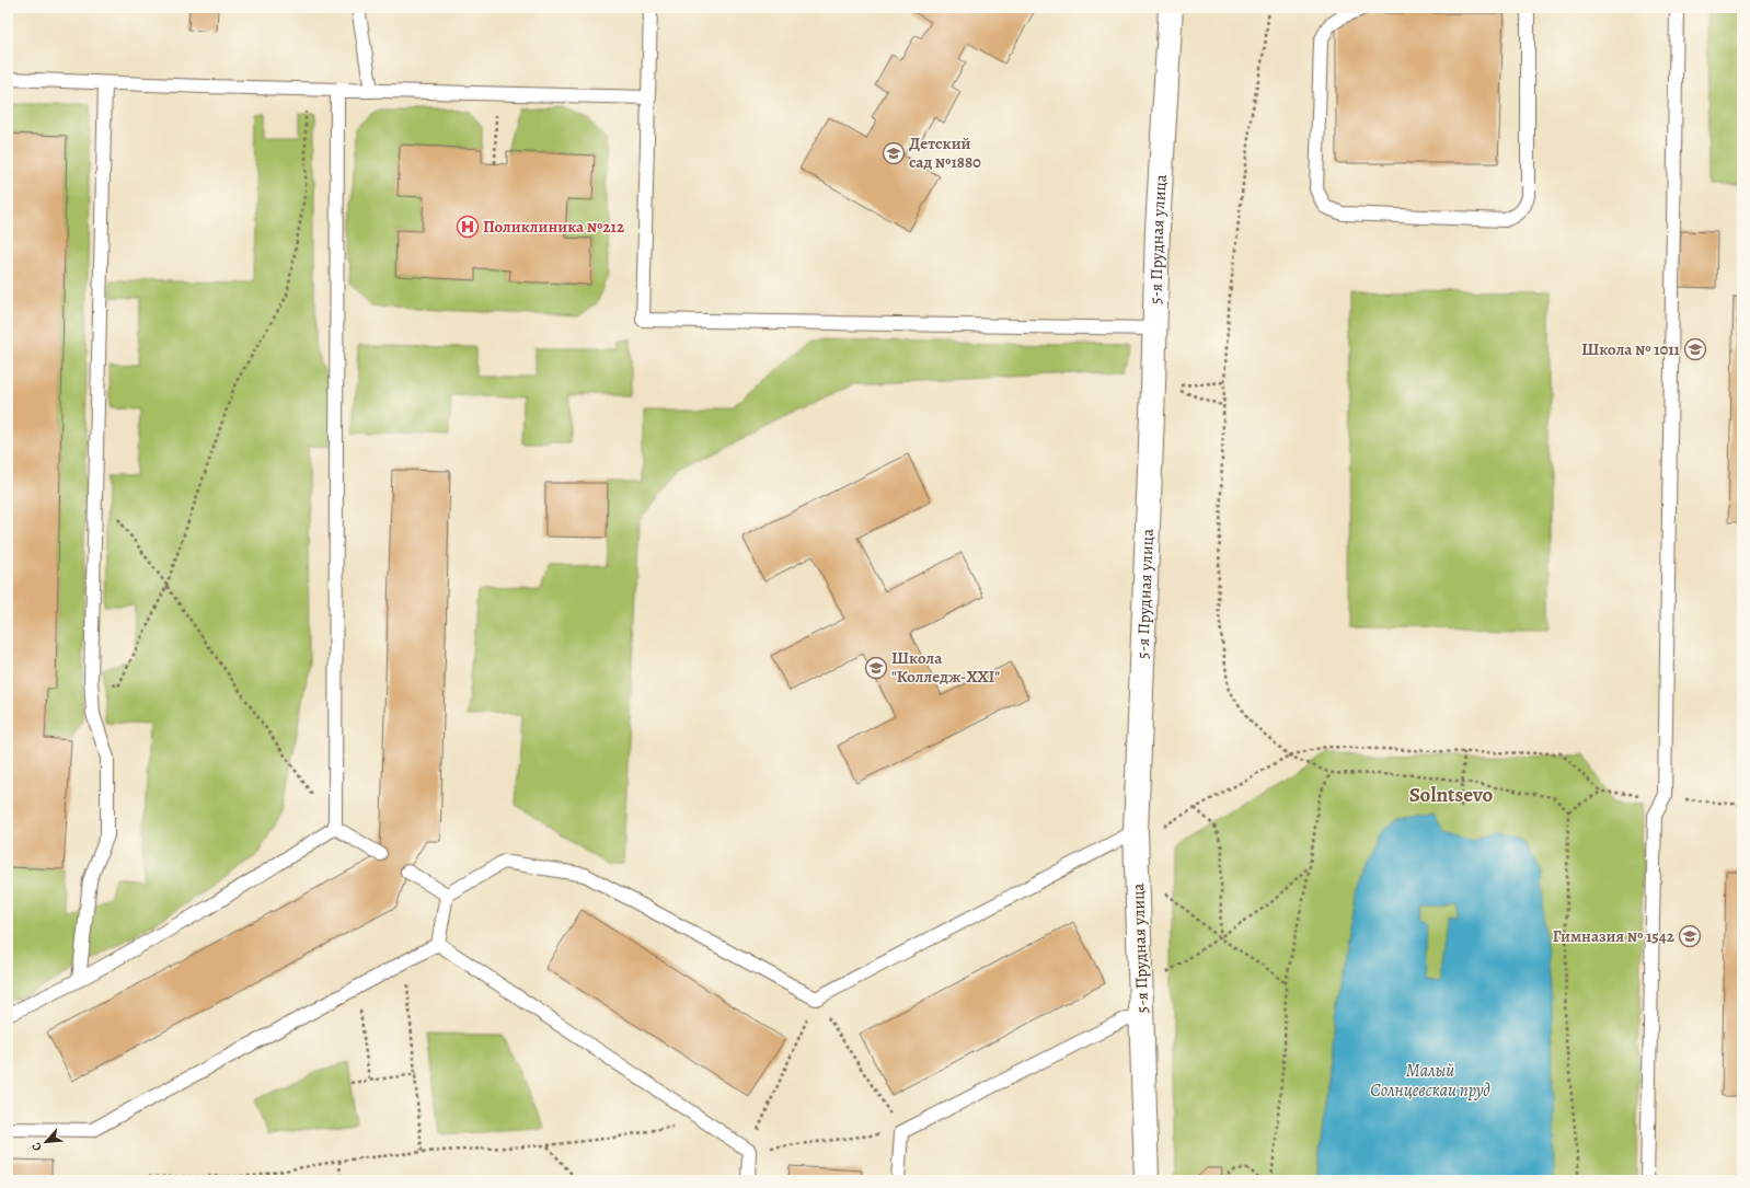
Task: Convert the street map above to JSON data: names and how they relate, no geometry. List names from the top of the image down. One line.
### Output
{"streets":{"street":["5-я Прудная улица"]},"districts":["Solntsevo"],"water":["Малый Солнцевскаи пруд"],"places":{"school or university":["Детский сад №1880","Школа № 1011","Школа \"Колледж-XXI\"","Гимназия № 1542"],"hospital":["Поликлиника №212"]},"north":"bottom left"}
